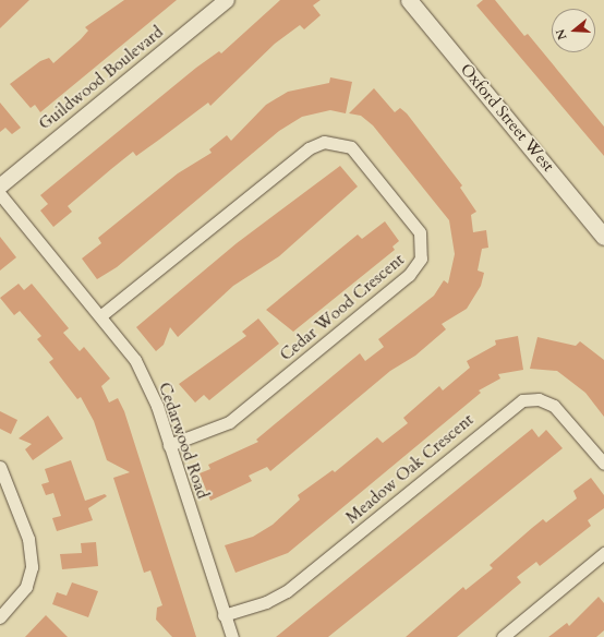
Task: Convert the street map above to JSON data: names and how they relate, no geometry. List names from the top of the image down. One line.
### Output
{"streets":{"main road":["Oxford Street West"],"street":["Guildwood Boulevard","Cedar Wood Crescent","Cedarwood Road","Meadow Oak Crescent"]},"crossings":[["Cedar Wood Crescent","Cedarwood Road"],["Cedarwood Road","Meadow Oak Crescent"]],"north":"left"}
